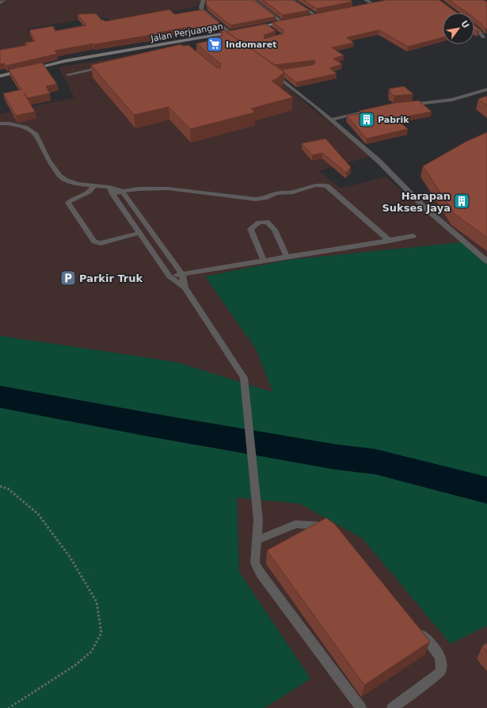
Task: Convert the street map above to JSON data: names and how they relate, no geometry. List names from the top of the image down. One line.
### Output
{"streets":{"street":["Jalan Perjuangan"]},"places":{"supermarket":["Indomaret"],"building":["Pabrik","Harapan Sukses Jaya"],"parking":["Parkir Truk"]},"north":"top right"}
